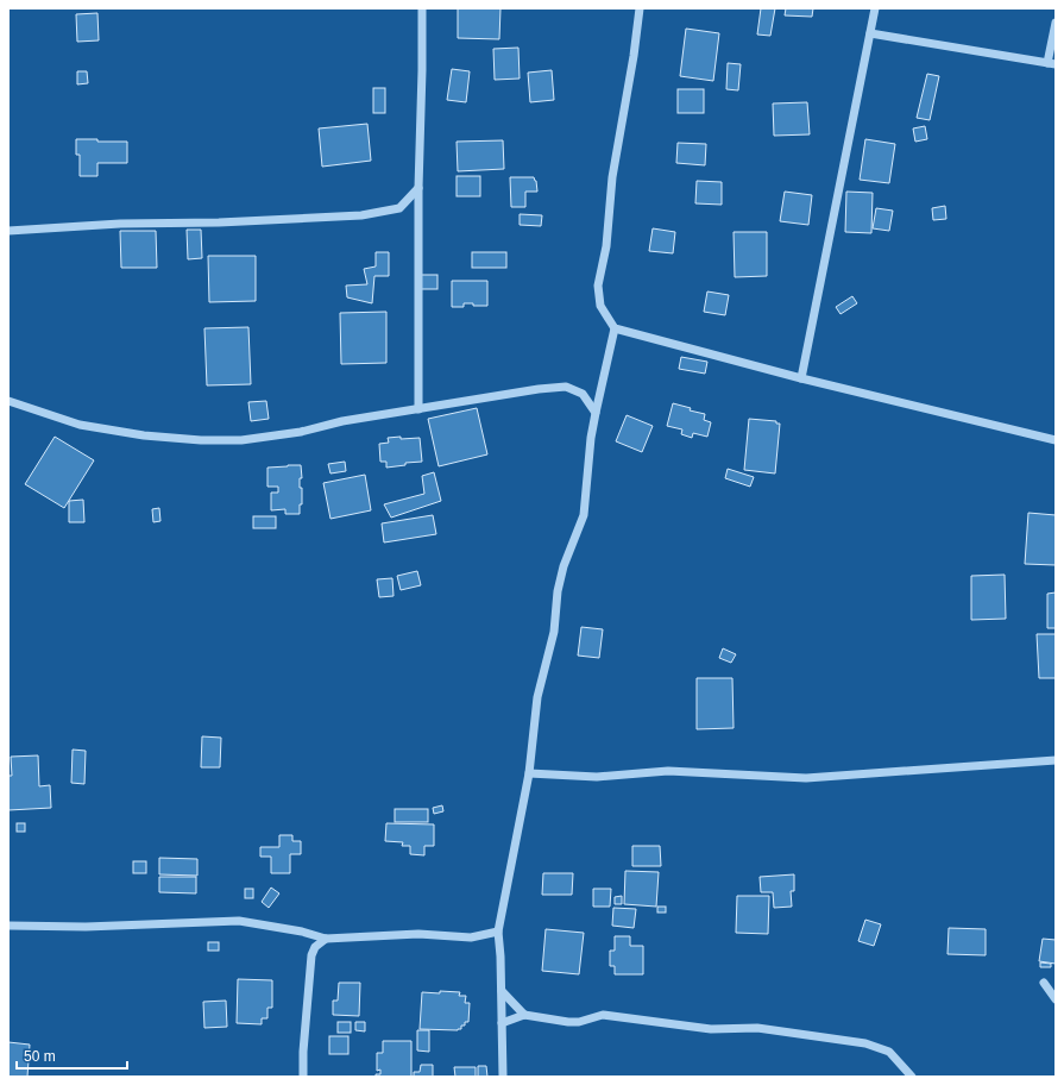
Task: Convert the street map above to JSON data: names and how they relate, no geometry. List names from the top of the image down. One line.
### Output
{"scale_bar":"50 m"}
